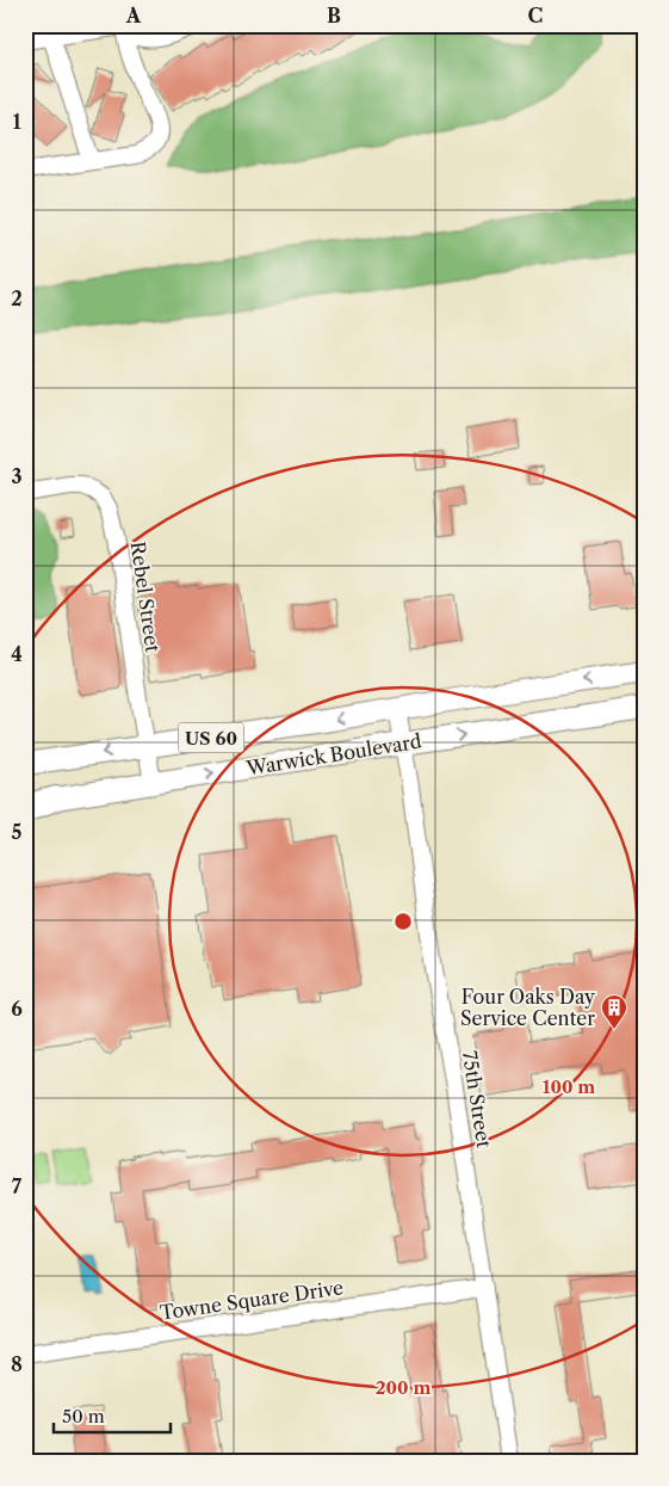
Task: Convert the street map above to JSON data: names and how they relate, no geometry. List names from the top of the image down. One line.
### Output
{"streets":{"main road":["US 60","Warwick Boulevard"],"street":["Rebel Street","75th Street","Towne Square Drive"]},"crossings":[["Rebel Street","Warwick Boulevard"],["Warwick Boulevard","75th Street"],["75th Street","Towne Square Drive"]],"places":{"building":["Four Oaks Day Service Center"]},"scale_bar":"50 m","grid":{"columns":["A","B","C"],"rows":["1","2","3","4","5","6","7","8"]},"rings":["100 m","200 m"]}
